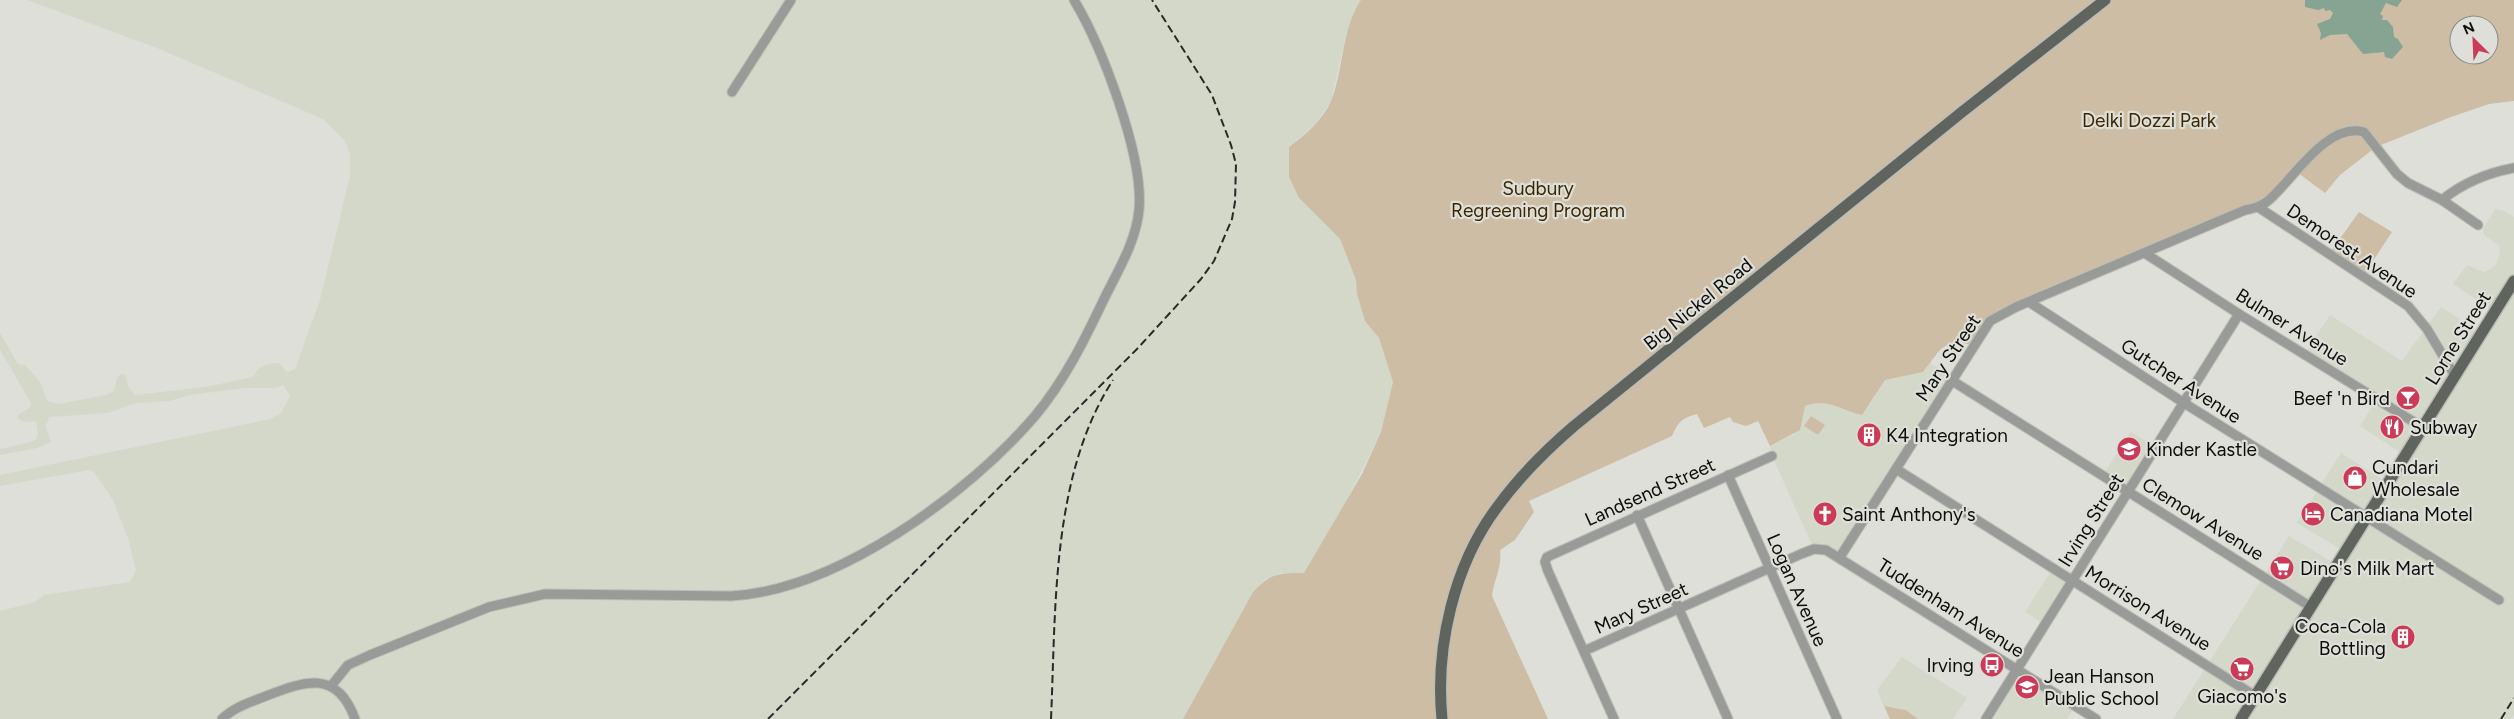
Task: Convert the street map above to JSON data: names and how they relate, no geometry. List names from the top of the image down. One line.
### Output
{"streets":{"main road":["Big Nickel Road","Lorne Street"],"street":["Demorest Avenue","Bulmer Avenue","Mary Street","Gutcher Avenue","Landsend Street","Clemow Avenue","Irving Street","Logan Avenue","Tuddenham Avenue","Morrison Avenue"]},"crossings":[["Demorest Avenue","Lorne Street"],["Demorest Avenue","Mary Street"],["Bulmer Avenue","Lorne Street"],["Bulmer Avenue","Mary Street"],["Bulmer Avenue","Irving Street"],["Lorne Street","Gutcher Avenue"],["Lorne Street","Clemow Avenue"],["Lorne Street","Morrison Avenue"],["Mary Street","Gutcher Avenue"],["Mary Street","Landsend Street"],["Mary Street","Clemow Avenue"],["Mary Street","Logan Avenue"],["Mary Street","Tuddenham Avenue"],["Mary Street","Morrison Avenue"],["Gutcher Avenue","Irving Street"],["Landsend Street","Logan Avenue"],["Clemow Avenue","Irving Street"],["Irving Street","Tuddenham Avenue"],["Irving Street","Morrison Avenue"]],"parks":["Delki Dozzi Park","Sudbury Regreening Program"],"places":{"bar":["Beef 'n Bird"],"restaurant":["Subway"],"building":["K4 Integration","Coca-Cola Bottling"],"school or university":["Kinder Kastle","Jean Hanson Public School"],"shop":["Cundari Wholesale"],"church":["Saint Anthony's"],"hotel":["Canadiana Motel"],"supermarket":["Dino's Milk Mart","Giacomo's"],"bus stop":["Irving"]},"north":"top left"}
